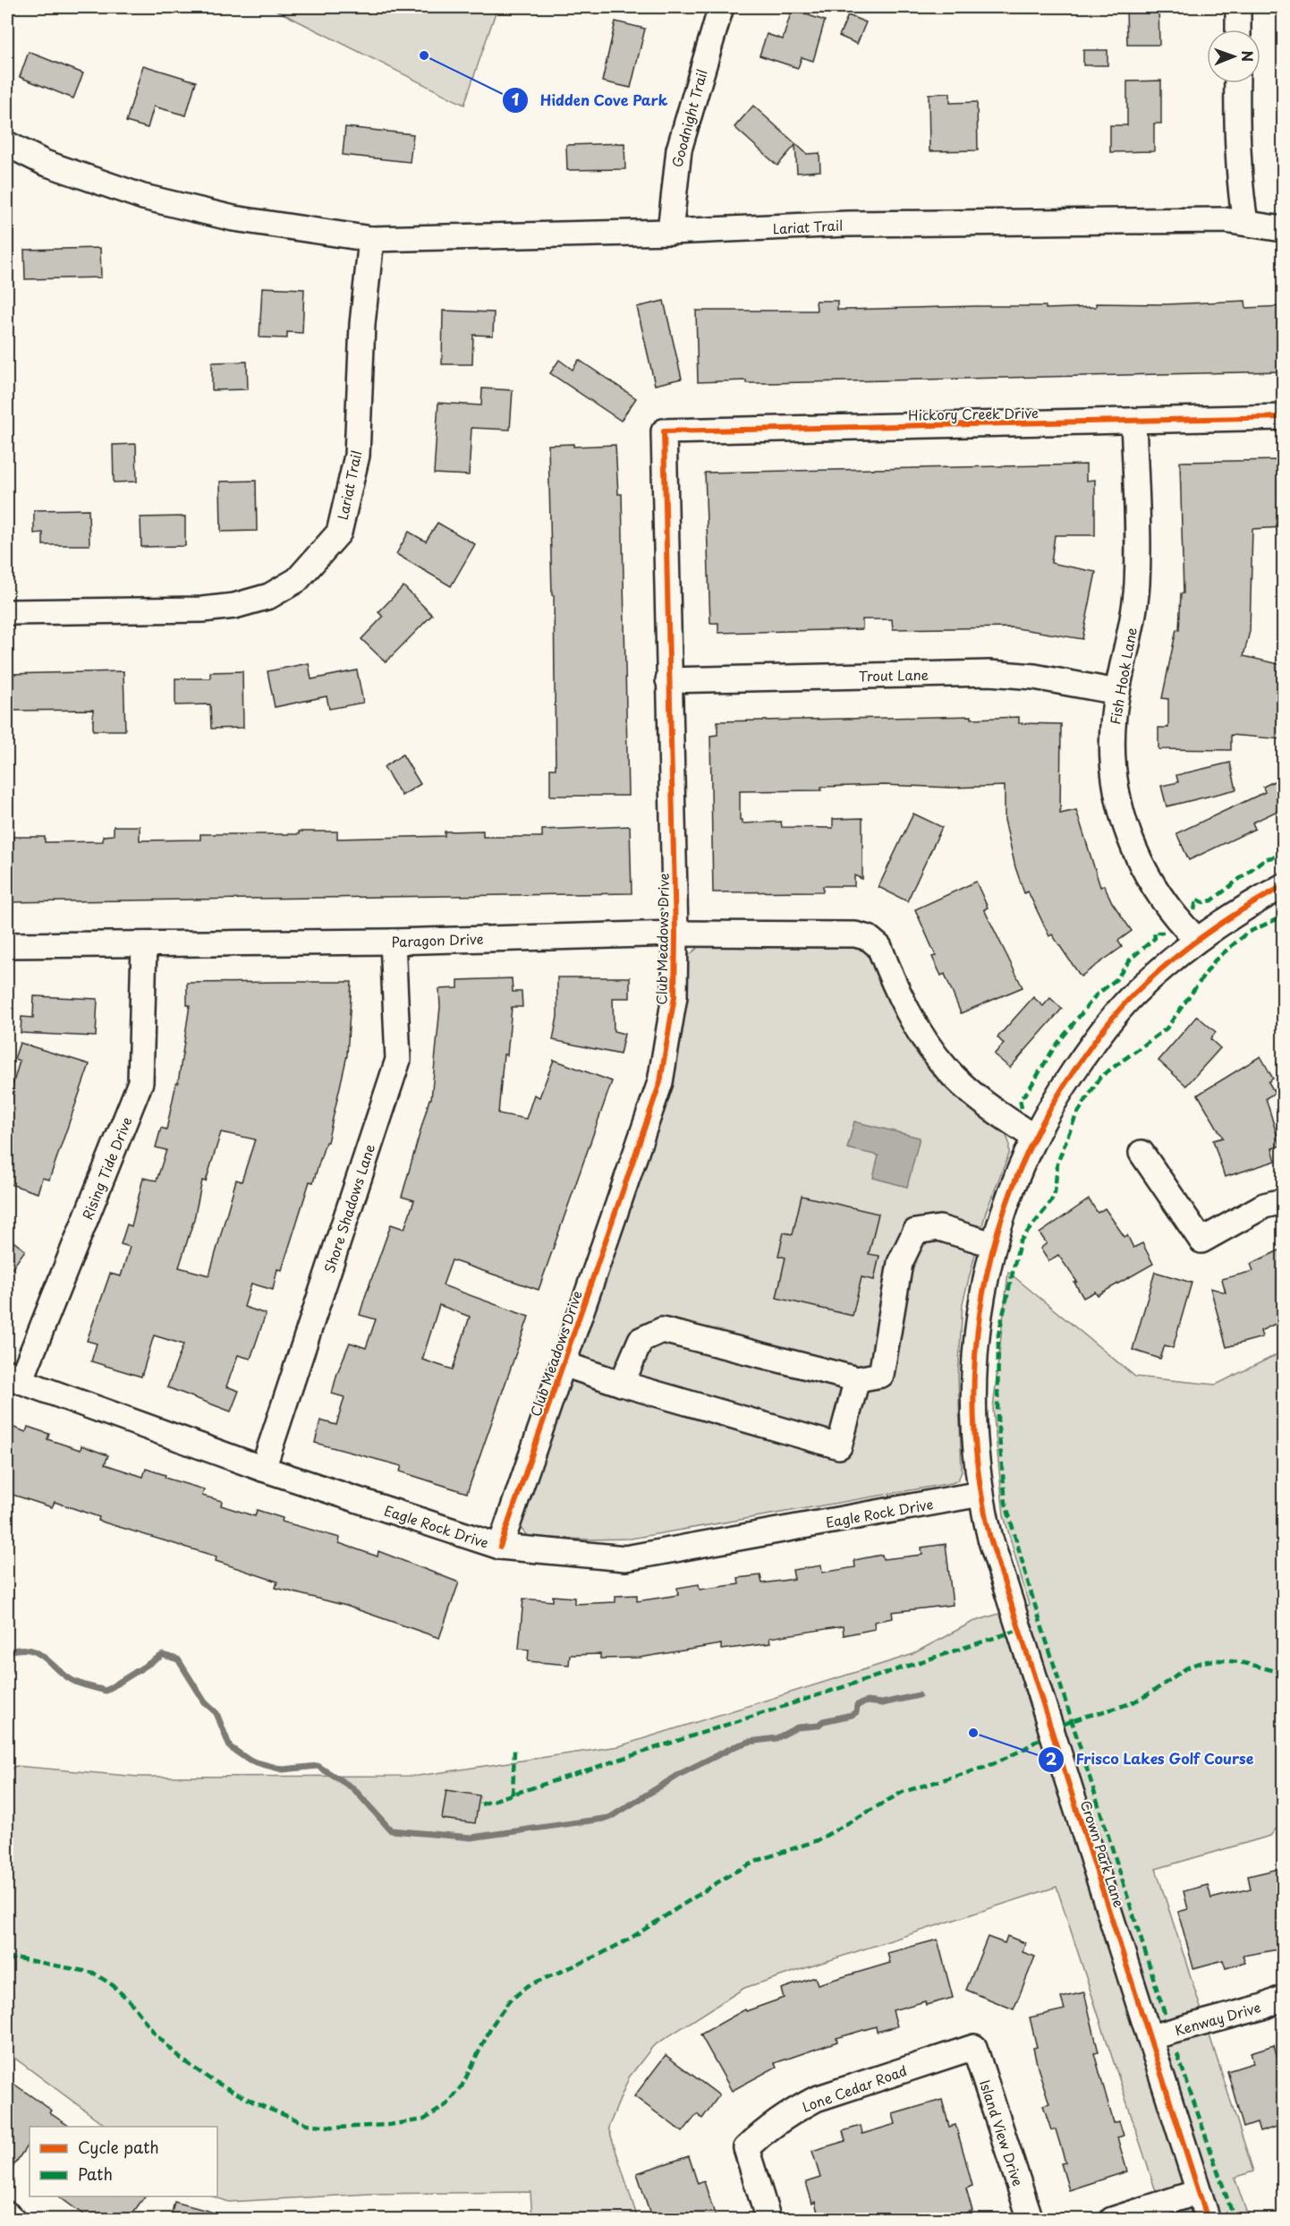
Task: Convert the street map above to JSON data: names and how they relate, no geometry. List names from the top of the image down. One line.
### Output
{"streets":{"street":["Goodnight Trail","Lariat Trail","Hickory Creek Drive","Trout Lane","Fish Hook Lane","Club Meadows Drive","Paragon Drive","Rising Tide Drive","Shore Shadows Lane","Eagle Rock Drive","Crown Park Lane","Kenway Drive","Lone Cedar Road","Island View Drive"]},"crossings":[["Goodnight Trail","Lariat Trail"],["Hickory Creek Drive","Fish Hook Lane"],["Hickory Creek Drive","Club Meadows Drive"],["Trout Lane","Fish Hook Lane"],["Trout Lane","Club Meadows Drive"],["Fish Hook Lane","Crown Park Lane"],["Club Meadows Drive","Paragon Drive"],["Club Meadows Drive","Eagle Rock Drive"],["Paragon Drive","Rising Tide Drive"],["Paragon Drive","Shore Shadows Lane"],["Paragon Drive","Crown Park Lane"],["Rising Tide Drive","Eagle Rock Drive"],["Shore Shadows Lane","Eagle Rock Drive"],["Eagle Rock Drive","Crown Park Lane"],["Crown Park Lane","Kenway Drive"],["Lone Cedar Road","Island View Drive"]],"places":["Hidden Cove Park","Frisco Lakes Golf Course"],"legend":["Cycle path","Path"],"north":"right"}
